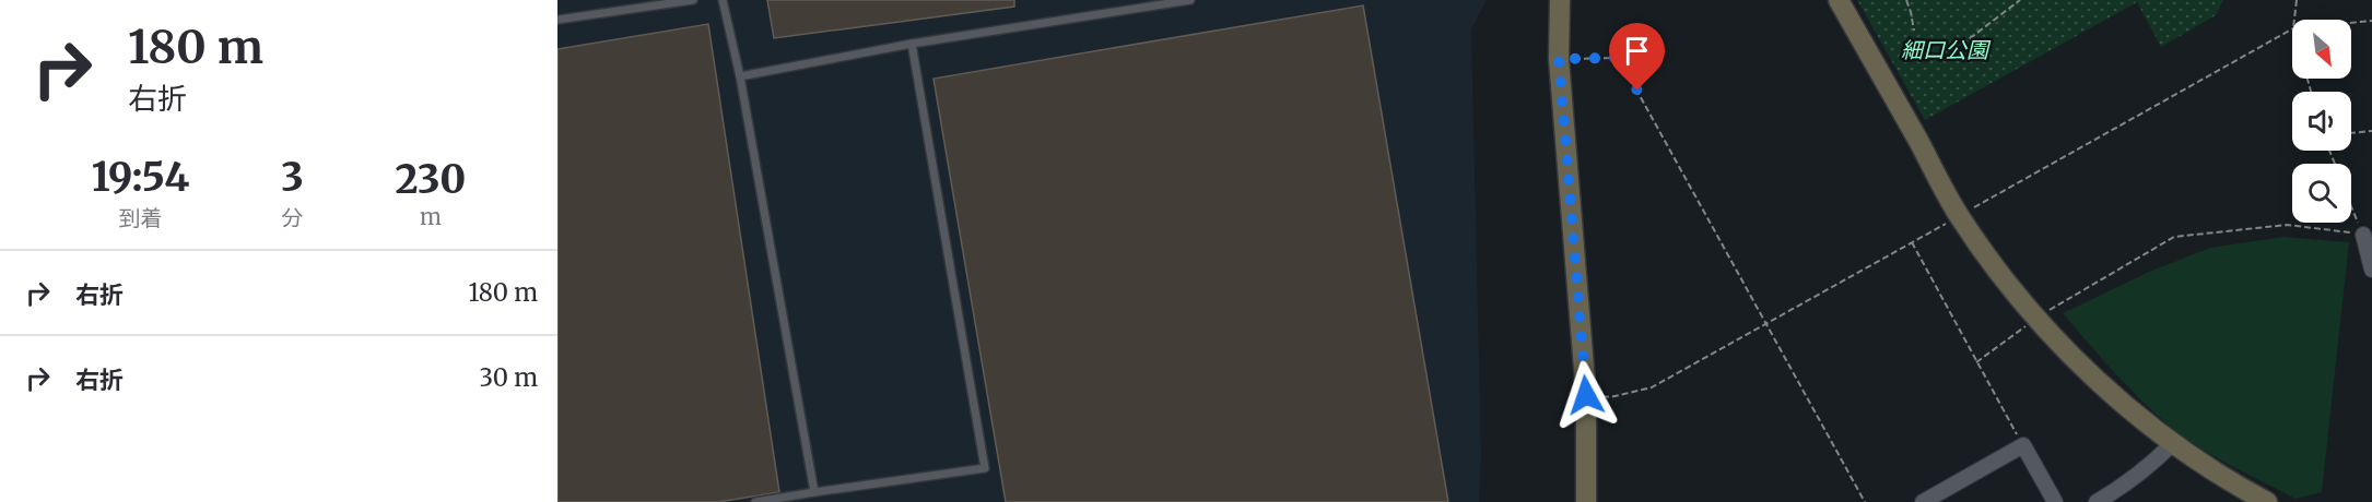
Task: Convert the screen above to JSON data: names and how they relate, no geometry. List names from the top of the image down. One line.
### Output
{"parks":["細口公園"],"north":"bottom right","page":{"turn":["180 m","右折"],"eta":["19:54","到着","3","分","230","m"],"list":[{"name":"右折","value":"180 m"},{"name":"右折","value":"30 m"}]}}
